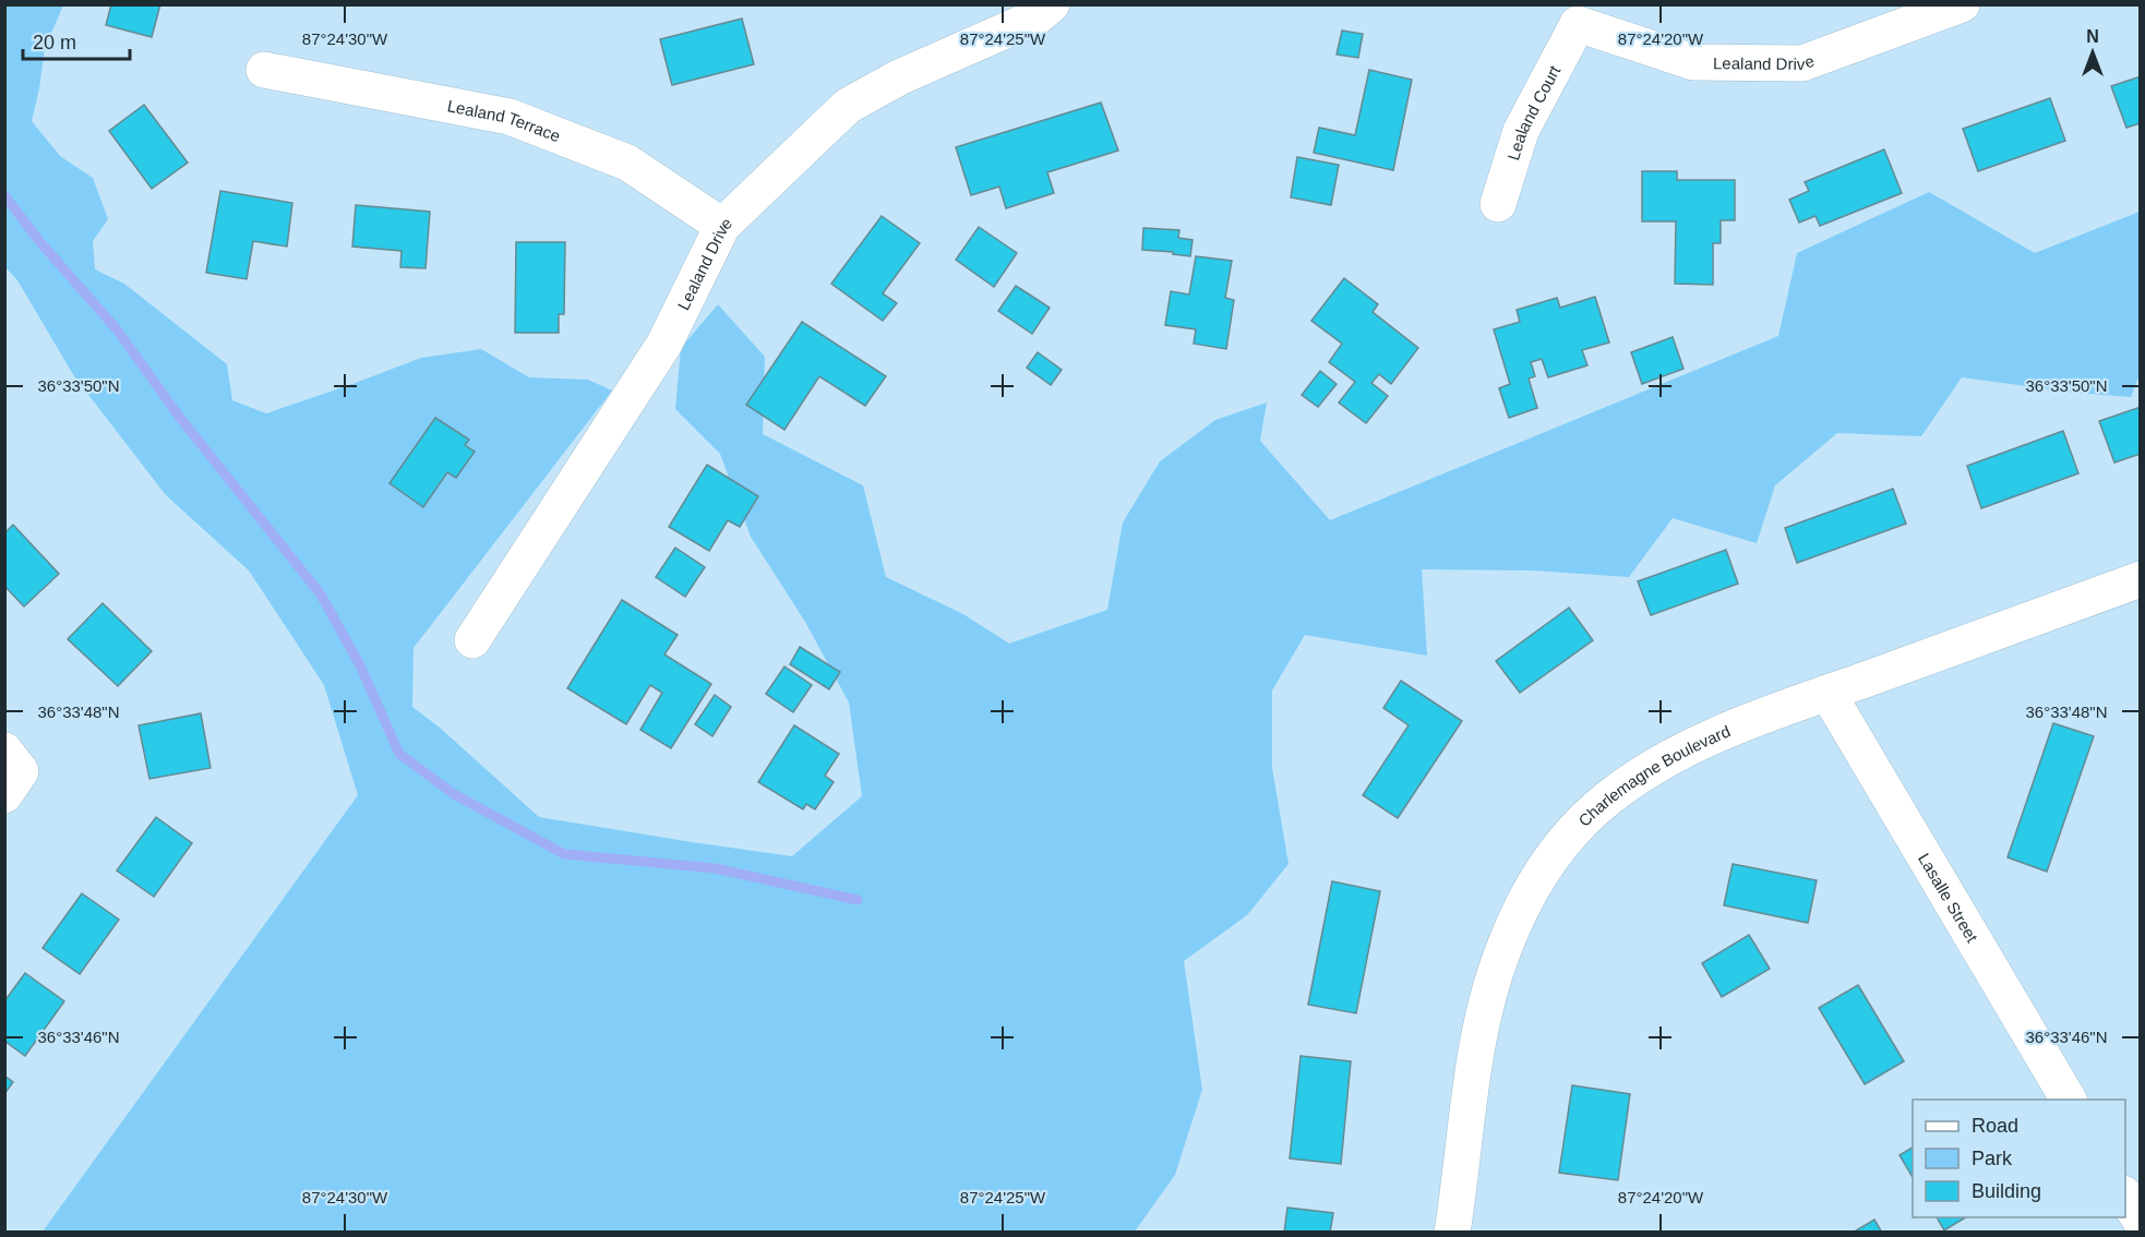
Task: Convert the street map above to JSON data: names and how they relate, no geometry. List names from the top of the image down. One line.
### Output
{"streets":{"street":["Lealand Drive","Lealand Court","Lealand Terrace","Charlemagne Boulevard","Lasalle Street"]},"crossings":[["Lealand Drive","Lealand Court"],["Lealand Drive","Lealand Terrace"],["Charlemagne Boulevard","Lasalle Street"]],"legend":["Road","Park","Building"],"scale_bar":"20 m","north":"top","coordinates":["87°24'30\"W","87°24'25\"W","87°24'20\"W","36°33'50\"N","36°33'48\"N","36°33'46\"N"]}
